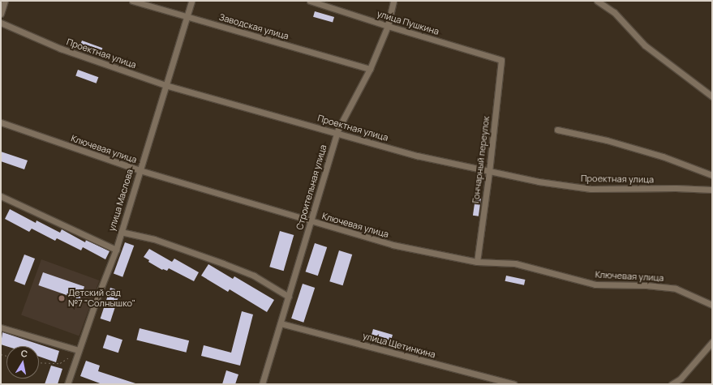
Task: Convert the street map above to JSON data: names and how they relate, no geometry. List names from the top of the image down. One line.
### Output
{"streets":{"street":["улица Пушкина","Заводская улица","Проектная улица","Ключевая улица","Гончарный переулок","Строительная улица","улица Маслова","улица Щетинкина"]},"crossings":[["улица Пушкина","Гончарный переулок"],["улица Пушкина","Строительная улица"],["Заводская улица","Строительная улица"],["Заводская улица","улица Маслова"],["Проектная улица","Гончарный переулок"],["Проектная улица","Строительная улица"],["Проектная улица","улица Маслова"],["Ключевая улица","Гончарный переулок"],["Ключевая улица","Строительная улица"],["Ключевая улица","улица Маслова"],["Строительная улица","улица Щетинкина"]],"places":["Детский сад №7 \"Солнышко\""],"north":"top"}
